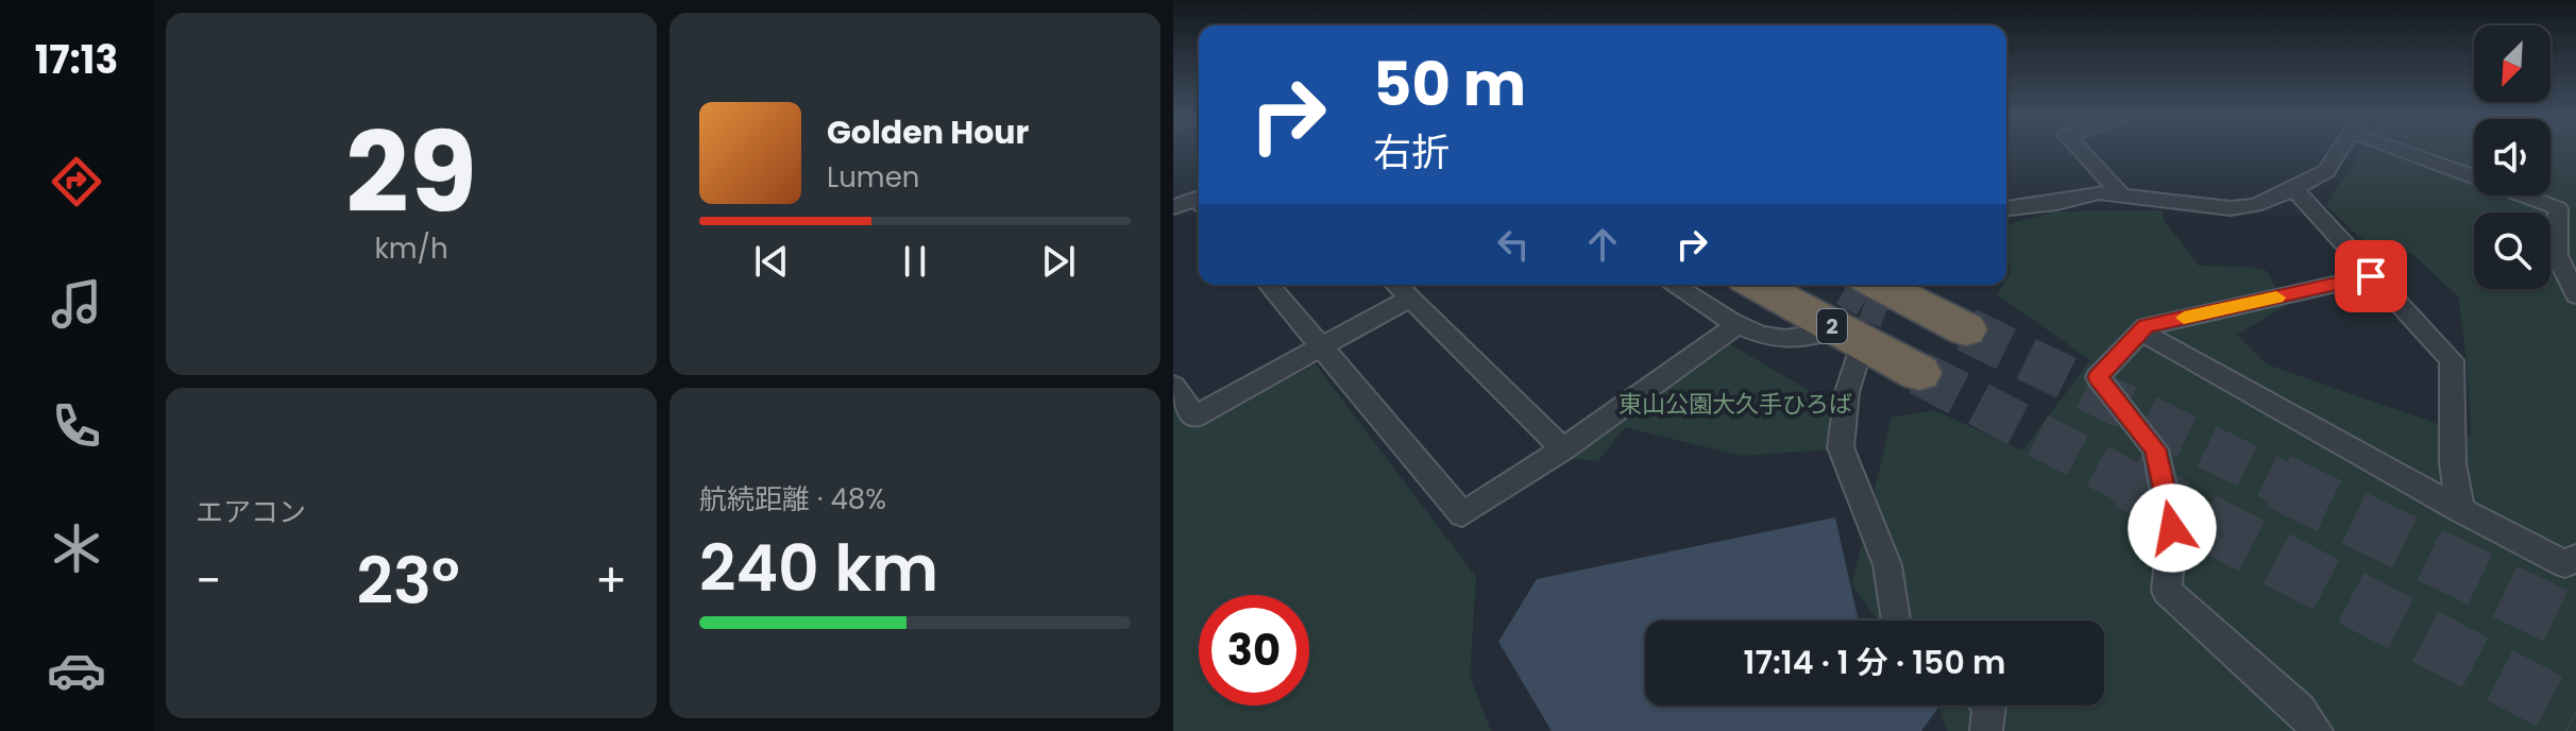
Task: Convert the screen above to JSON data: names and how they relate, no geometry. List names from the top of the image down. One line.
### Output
{"streets":{"highway":["2"]},"parks":["東山公園大久手ひろば"],"north":"bottom left","page":{"tabs":"17:13","tile":[["29","km/h"],"エアコン",["航続距離 · 48%","240 km"]],"turn":["50 m","右折"],"song":["Golden Hour","Lumen"],"heat":["−","23°","+"],"limit":"30","trip":"17:14 · 1 分 · 150 m"}}
